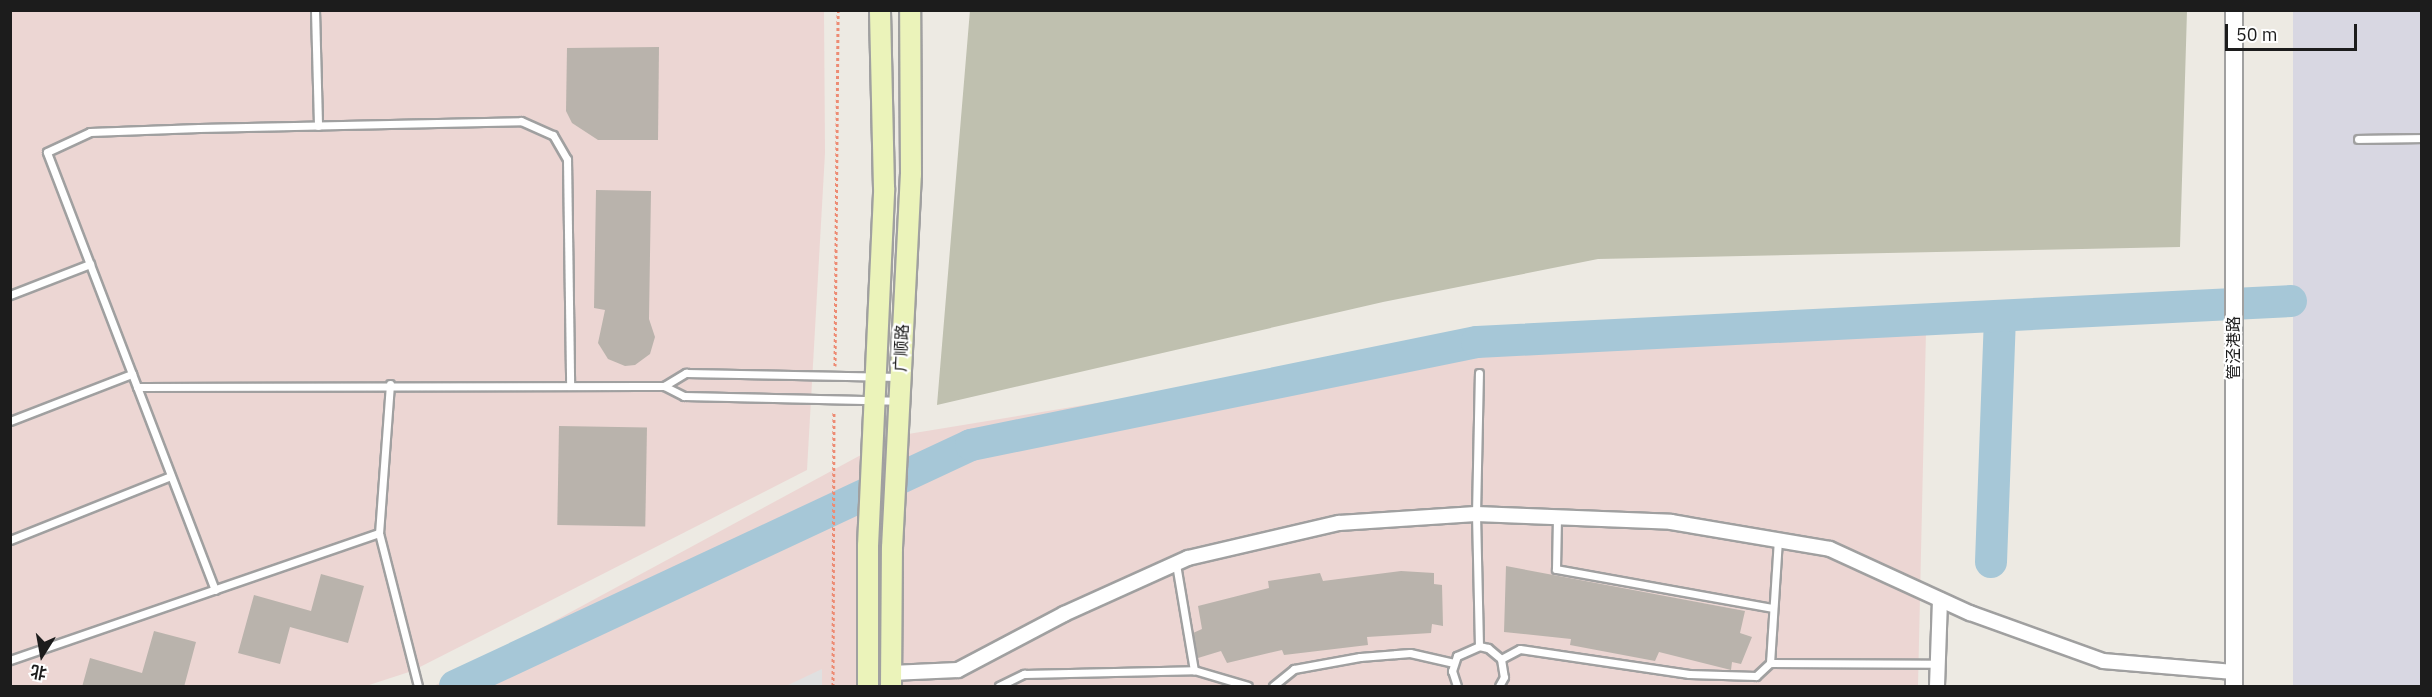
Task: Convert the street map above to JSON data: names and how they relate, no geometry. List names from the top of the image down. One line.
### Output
{"streets":{"main road":["广顺路"],"street":["管泾港路"]},"scale_bar":"50 m","north":"bottom"}
